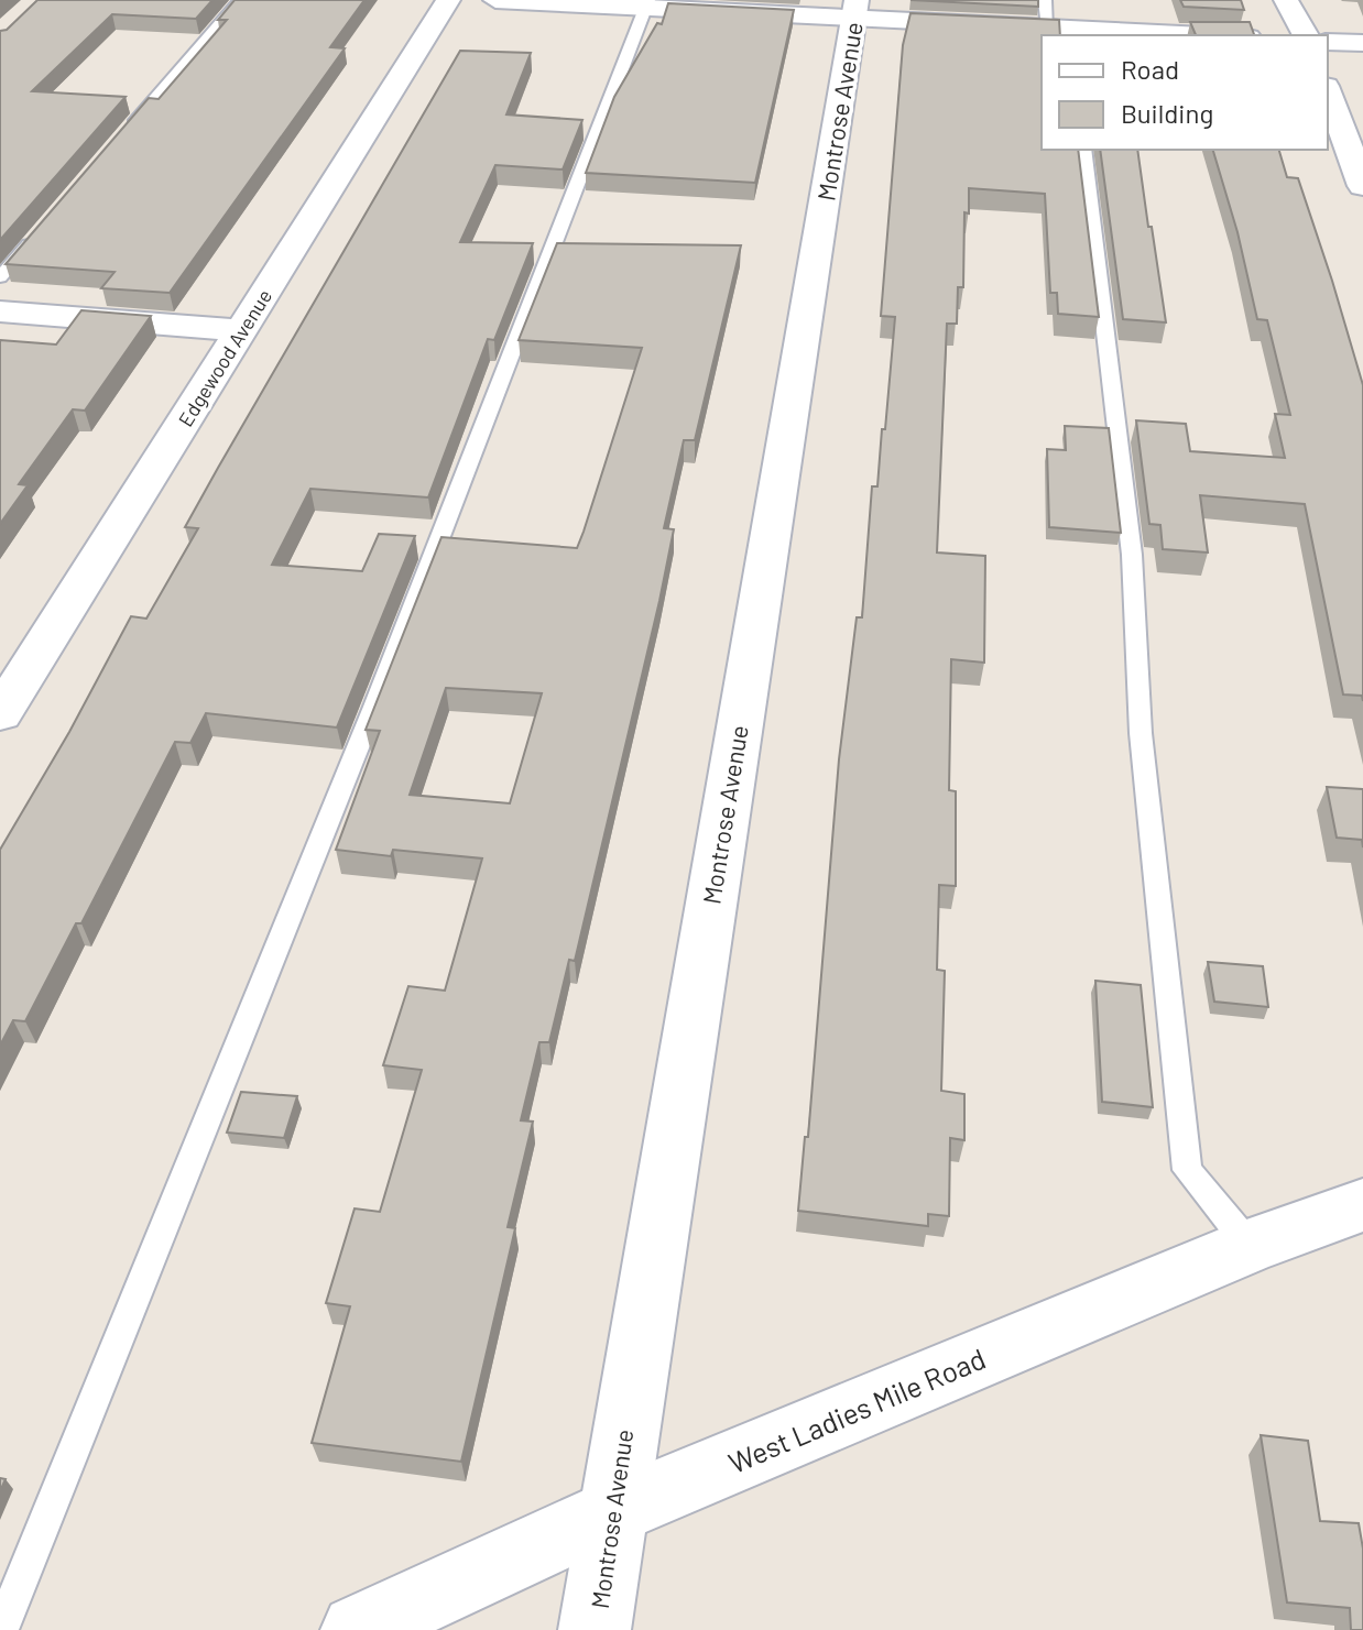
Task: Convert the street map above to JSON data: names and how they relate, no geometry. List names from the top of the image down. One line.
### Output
{"streets":{"street":["Montrose Avenue","Edgewood Avenue","West Ladies Mile Road"]},"crossings":[["Montrose Avenue","West Ladies Mile Road"]],"legend":["Road","Building"]}
